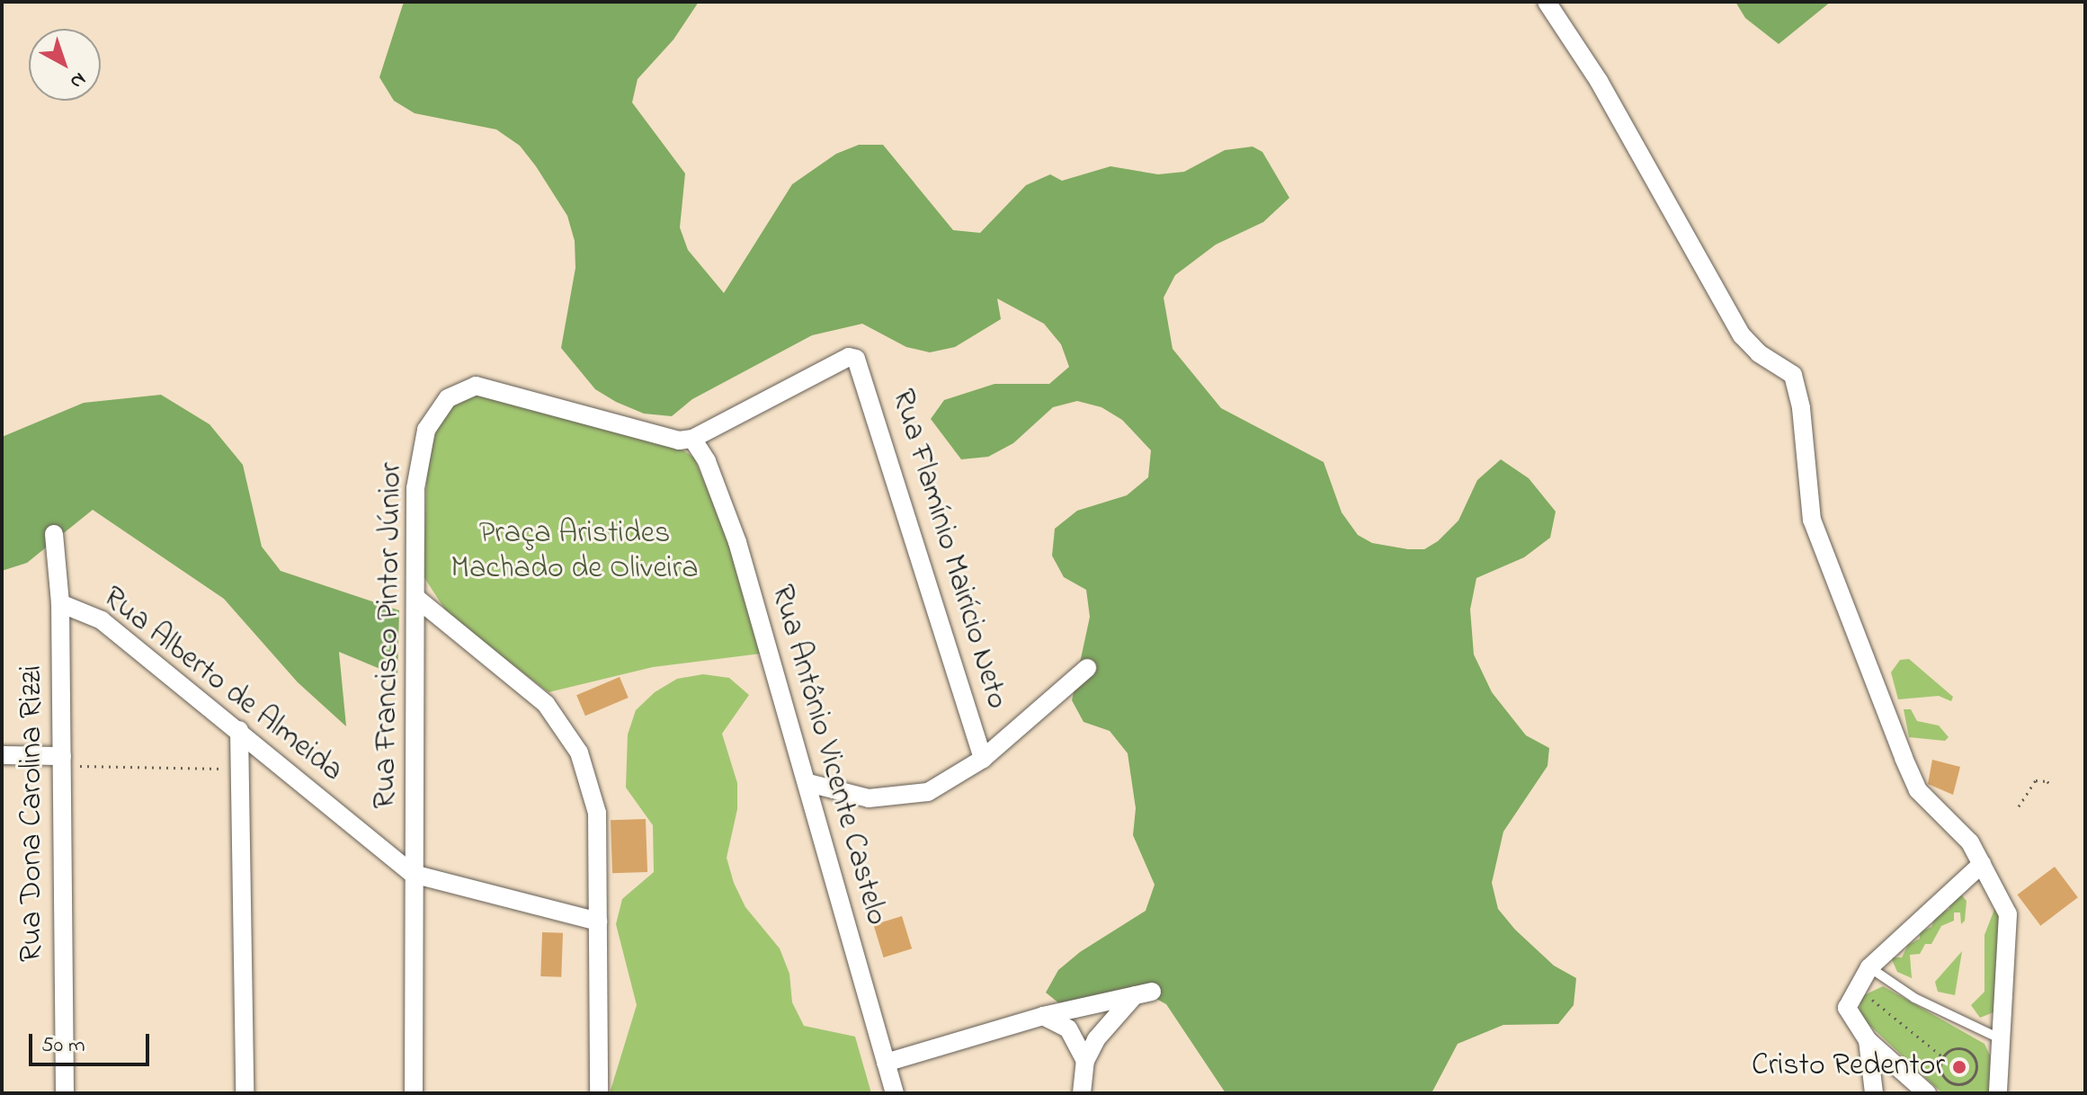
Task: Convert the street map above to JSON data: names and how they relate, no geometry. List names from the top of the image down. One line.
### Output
{"streets":{"street":["Rua Flamínio Mairício Neto","Rua Francisco Pintor Júnior","Rua Alberto de Almeida","Rua Antônio Vicente Castelo","Rua Dona Carolina Rizzi"]},"crossings":[["Rua Flamínio Mairício Neto","Rua Francisco Pintor Júnior"],["Rua Flamínio Mairício Neto","Rua Antônio Vicente Castelo"],["Rua Francisco Pintor Júnior","Rua Alberto de Almeida"],["Rua Francisco Pintor Júnior","Rua Antônio Vicente Castelo"],["Rua Alberto de Almeida","Rua Dona Carolina Rizzi"]],"parks":["Praça Aristides Machado de Oliveira"],"places":["Cristo Redentor"],"scale_bar":"50 m","north":"bottom right"}
